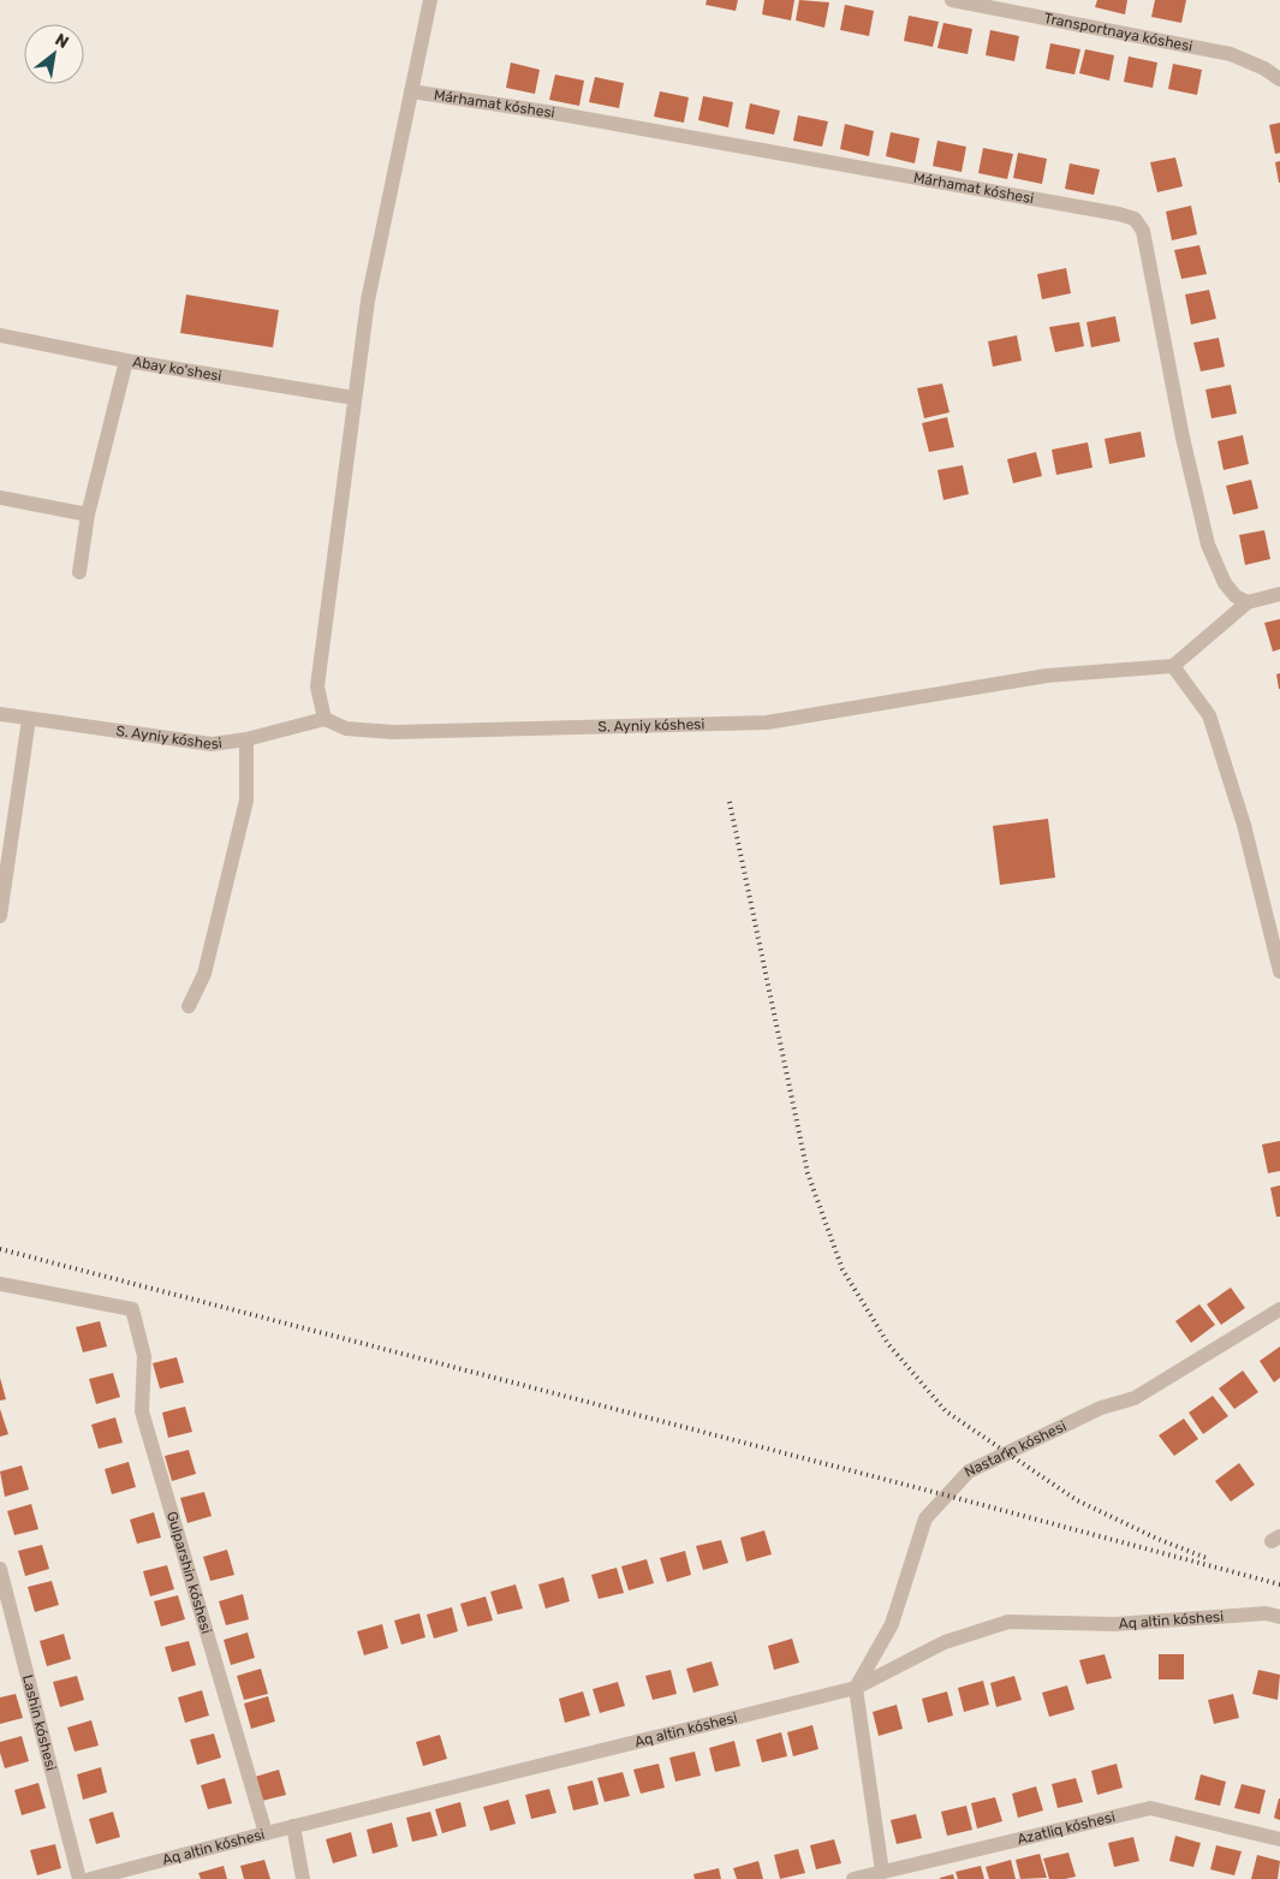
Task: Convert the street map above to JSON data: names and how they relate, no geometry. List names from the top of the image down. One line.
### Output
{"streets":{"street":["Transportnaya kóshesi","Márhamat kóshesi","Abay ko'shesi","S. Ayniy kóshesi","Nastarin kóshesi","Gulparshin kóshesi","Aq altin kóshesi","Lashin kóshesi","Azatliq kóshesi"]},"crossings":[["Nastarin kóshesi","Aq altin kóshesi"],["Gulparshin kóshesi","Aq altin kóshesi"]],"north":"top right"}
